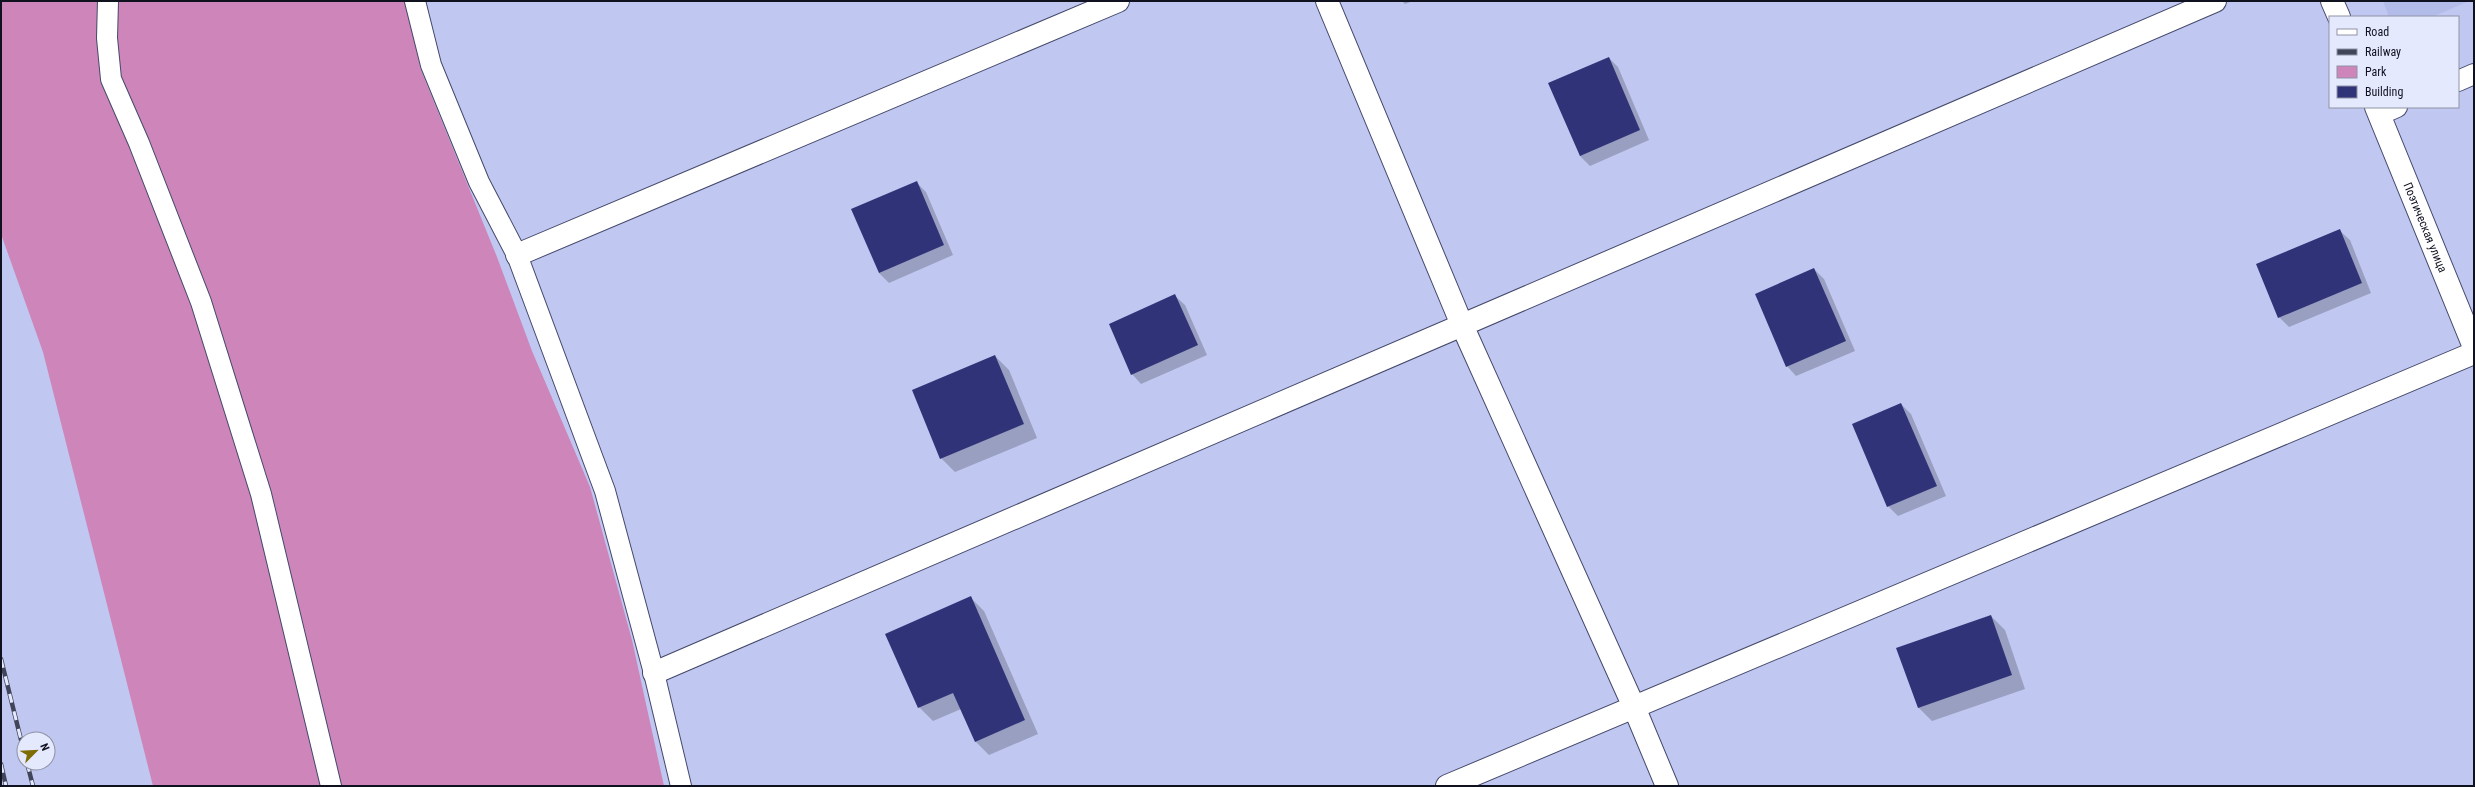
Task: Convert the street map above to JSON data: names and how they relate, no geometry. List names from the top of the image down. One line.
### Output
{"streets":{"street":["Поэтическая улица"]},"legend":["Road","Railway","Park","Building"],"north":"top right"}
